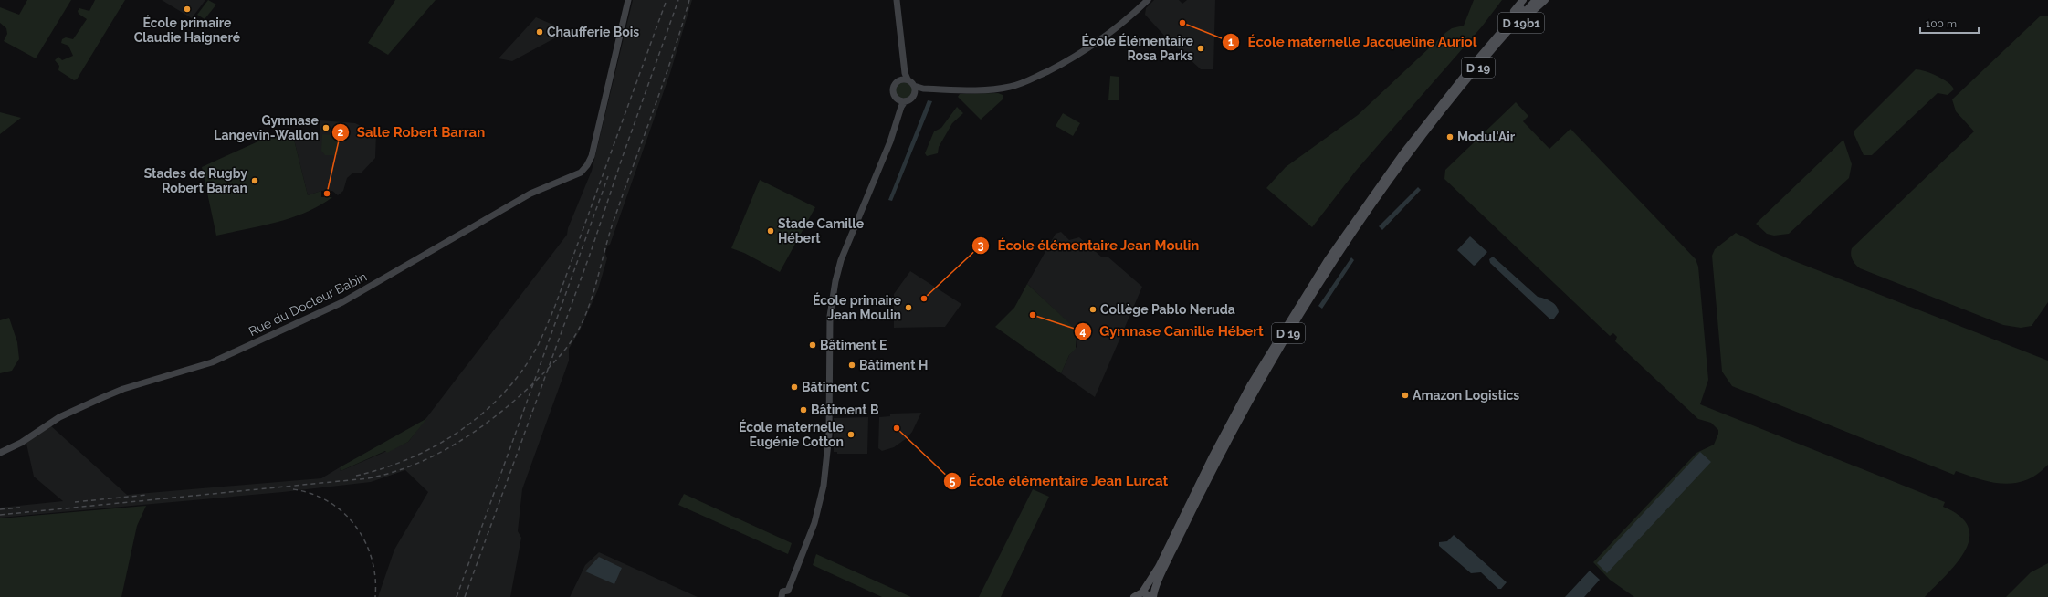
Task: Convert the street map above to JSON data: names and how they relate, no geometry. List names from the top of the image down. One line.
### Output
{"streets":{"main road":["D 19b1","D 19"],"street":["Rue du Docteur Babin"]},"crossings":[["D 19b1","D 19"]],"places":["École primaire Claudie Haigneré","École maternelle Jacqueline Auriol","Chaufferie Bois","École Élémentaire Rosa Parks","Gymnase Langevin-Wallon","Modul'Air","Stades de Rugby Robert Barran","Salle Robert Barran","Stade Camille Hébert","École élémentaire Jean Moulin","École primaire Jean Moulin","Collège Pablo Neruda","Gymnase Camille Hébert","Bâtiment E","Bâtiment H","Bâtiment C","Amazon Logistics","Bâtiment B","École élémentaire Jean Lurcat","École maternelle Eugénie Cotton"],"scale_bar":"100 m"}
